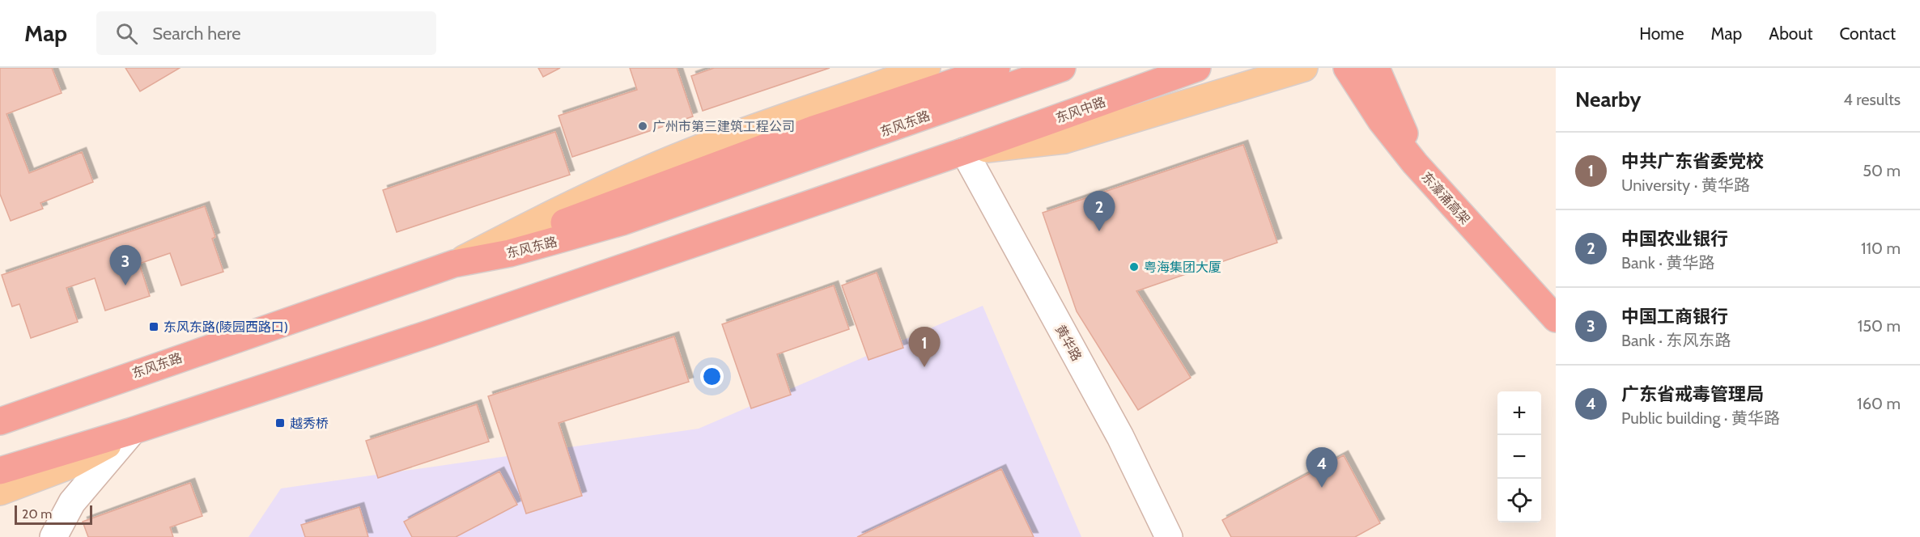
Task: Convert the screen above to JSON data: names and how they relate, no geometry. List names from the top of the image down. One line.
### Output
{"streets":{"highway":["东风中路","东风东路","东濠涌高架"],"street":["黄华路"]},"crossings":[["东风中路","黄华路"]],"places":{"other":["广州市第三建筑工程公司","粤海集团大厦"],"transit":["东风东路(陵园西路口)","越秀桥"]},"scale_bar":"20 m","page":{"header":"Map","search":"Search here","nav":["Home","Map","About","Contact"],"heading":["Nearby","4 results"],"list":[{"mark":"1","name":"中共广东省委党校","note":"University · 黄华路","value":"50 m"},{"mark":"2","name":"中国农业银行","note":"Bank · 黄华路","value":"110 m"},{"mark":"3","name":"中国工商银行","note":"Bank · 东风东路","value":"150 m"},{"mark":"4","name":"广东省戒毒管理局","note":"Public building · 黄华路","value":"160 m"}],"pins":["2","3","1","4"],"map_buttons":["+","−"],"scale":"20 m"}}
